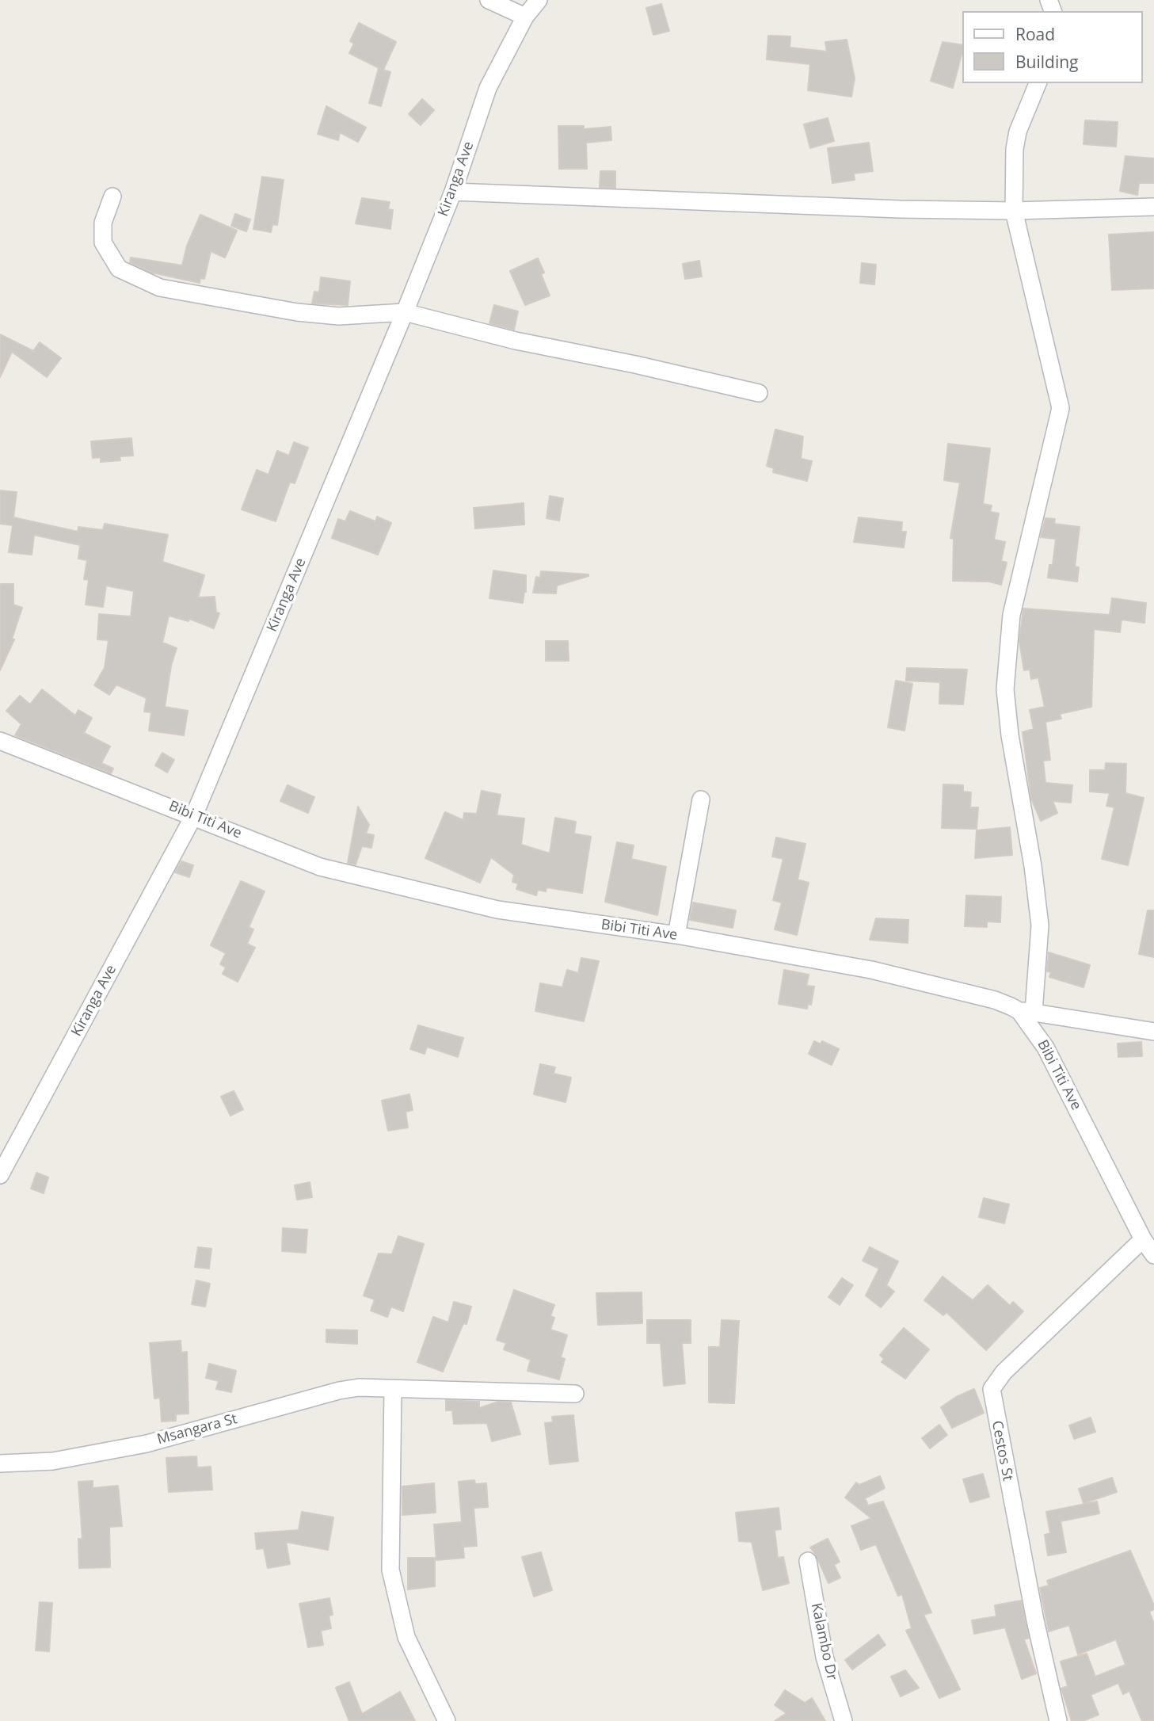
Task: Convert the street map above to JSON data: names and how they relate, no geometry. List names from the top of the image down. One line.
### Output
{"streets":{"street":["Kiranga Ave","Bibi Titi Ave","Msangara St","Cestos St","Kalambo Dr"]},"crossings":[["Kiranga Ave","Bibi Titi Ave"],["Bibi Titi Ave","Cestos St"]],"legend":["Road","Building"]}
